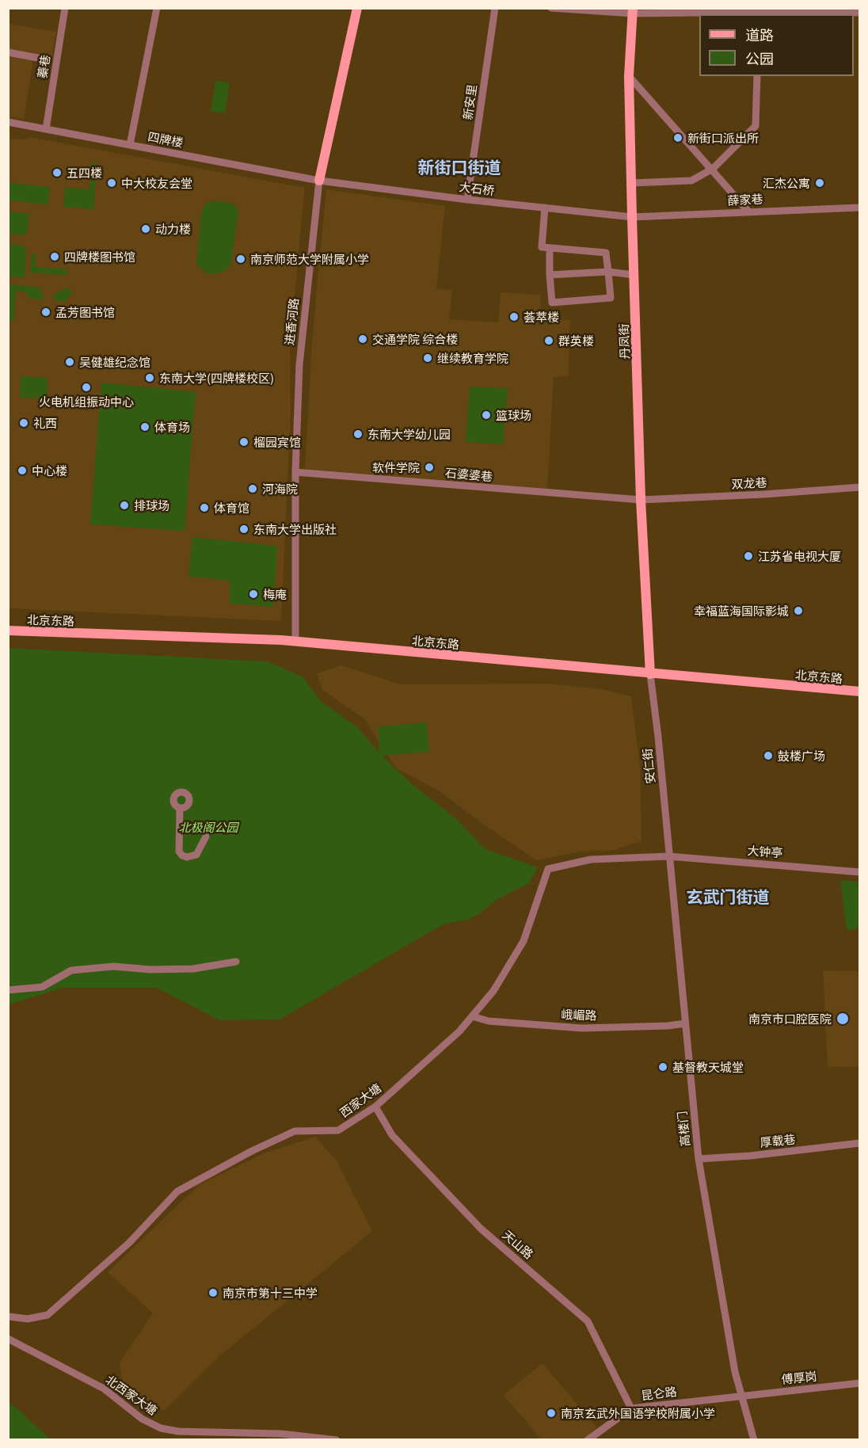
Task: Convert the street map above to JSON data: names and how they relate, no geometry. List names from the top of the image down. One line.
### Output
{"streets":{"main road":["进香河路","丹凤街","北京东路"],"street":["蓁巷","新安里","四牌楼","大石桥","薛家巷","石婆婆巷","双龙巷","安仁街","大钟亭","峨嵋路","西家大塘","高楼门","厚载巷","天山路","傅厚岗","昆仑路","北西家大塘"]},"crossings":[["蓁巷","四牌楼"],["新安里","大石桥"],["四牌楼","大石桥"],["四牌楼","进香河路"],["大石桥","薛家巷"],["大石桥","进香河路"],["大石桥","丹凤街"],["薛家巷","丹凤街"],["进香河路","石婆婆巷"],["进香河路","北京东路"],["丹凤街","石婆婆巷"],["丹凤街","双龙巷"],["丹凤街","北京东路"],["丹凤街","安仁街"],["石婆婆巷","双龙巷"],["北京东路","安仁街"],["安仁街","大钟亭"],["安仁街","西家大塘"],["安仁街","高楼门"],["大钟亭","西家大塘"],["大钟亭","高楼门"],["峨嵋路","西家大塘"],["峨嵋路","高楼门"],["西家大塘","高楼门"],["西家大塘","天山路"],["高楼门","厚载巷"],["高楼门","傅厚岗"],["高楼门","昆仑路"],["天山路","昆仑路"],["傅厚岗","昆仑路"]],"districts":["新街口街道","玄武门街道"],"parks":["北极阁公园"],"places":["新街口派出所","五四楼","中大校友会堂","汇杰公寓","动力楼","四牌楼图书馆","南京师范大学附属小学","孟芳图书馆","荟萃楼","交通学院 综合楼","群英楼","继续教育学院","吴健雄纪念馆","东南大学(四牌楼校区)","火电机组振动中心","篮球场","礼西","体育场","东南大学幼儿园","榴园宾馆","软件学院","中心楼","河海院","排球场","体育馆","东南大学出版社","江苏省电视大厦","梅庵","幸福蓝海国际影城","鼓楼广场","南京市口腔医院","基督教天城堂","南京市第十三中学","南京玄武外国语学校附属小学"],"legend":["道路","公园"]}
